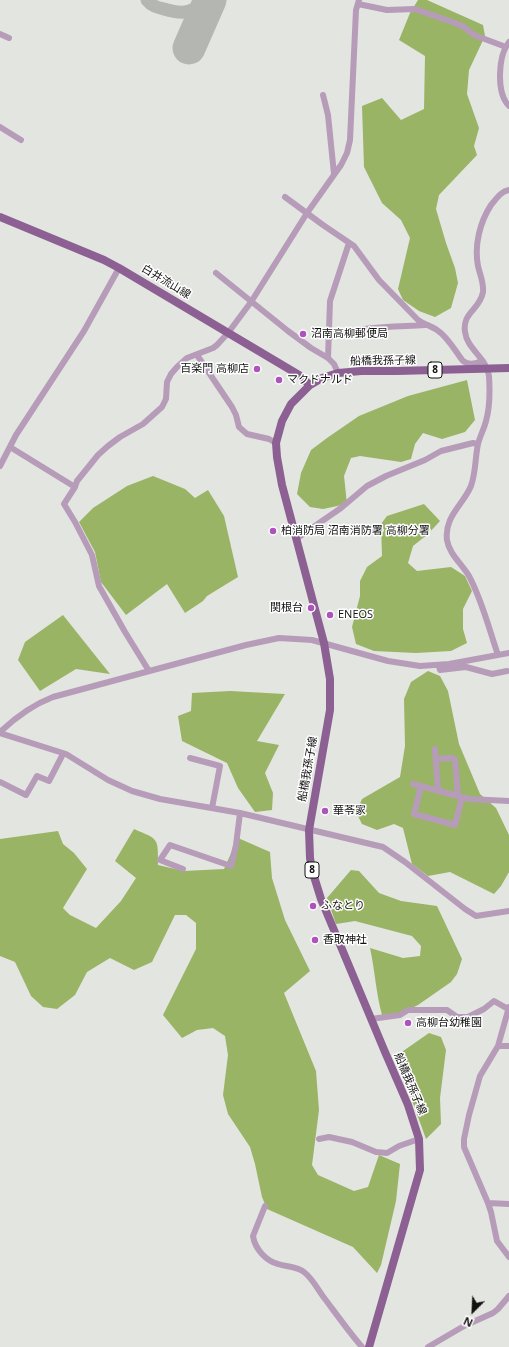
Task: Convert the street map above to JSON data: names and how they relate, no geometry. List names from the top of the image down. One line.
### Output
{"streets":{"main road":["白井流山線","船橋我孫子線","8"]},"crossings":[["白井流山線","船橋我孫子線"]],"places":["沼南高柳郵便局","百楽門 高柳店","マクドナルド","柏消防局 沼南消防署 高柳分署","関根台","ENEOS","華苓家","ふなとり","香取神社","高柳台幼稚園"],"north":"bottom left"}
